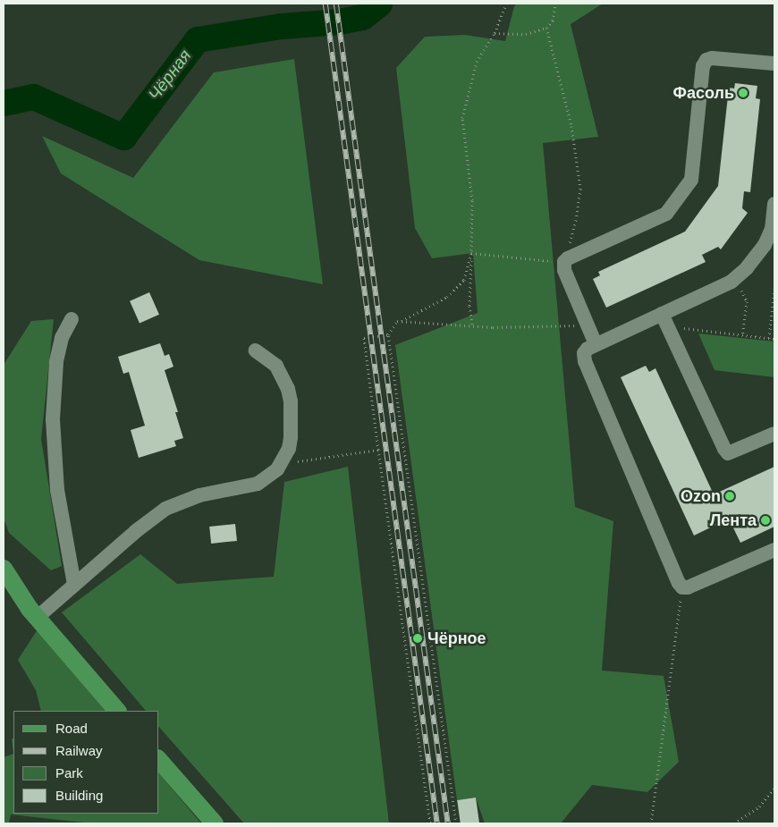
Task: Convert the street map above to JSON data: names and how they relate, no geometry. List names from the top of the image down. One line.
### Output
{"water":["Чёрная"],"places":["Фасоль","Ozon","Лента","Чёрное"],"legend":["Road","Railway","Park","Building"]}
